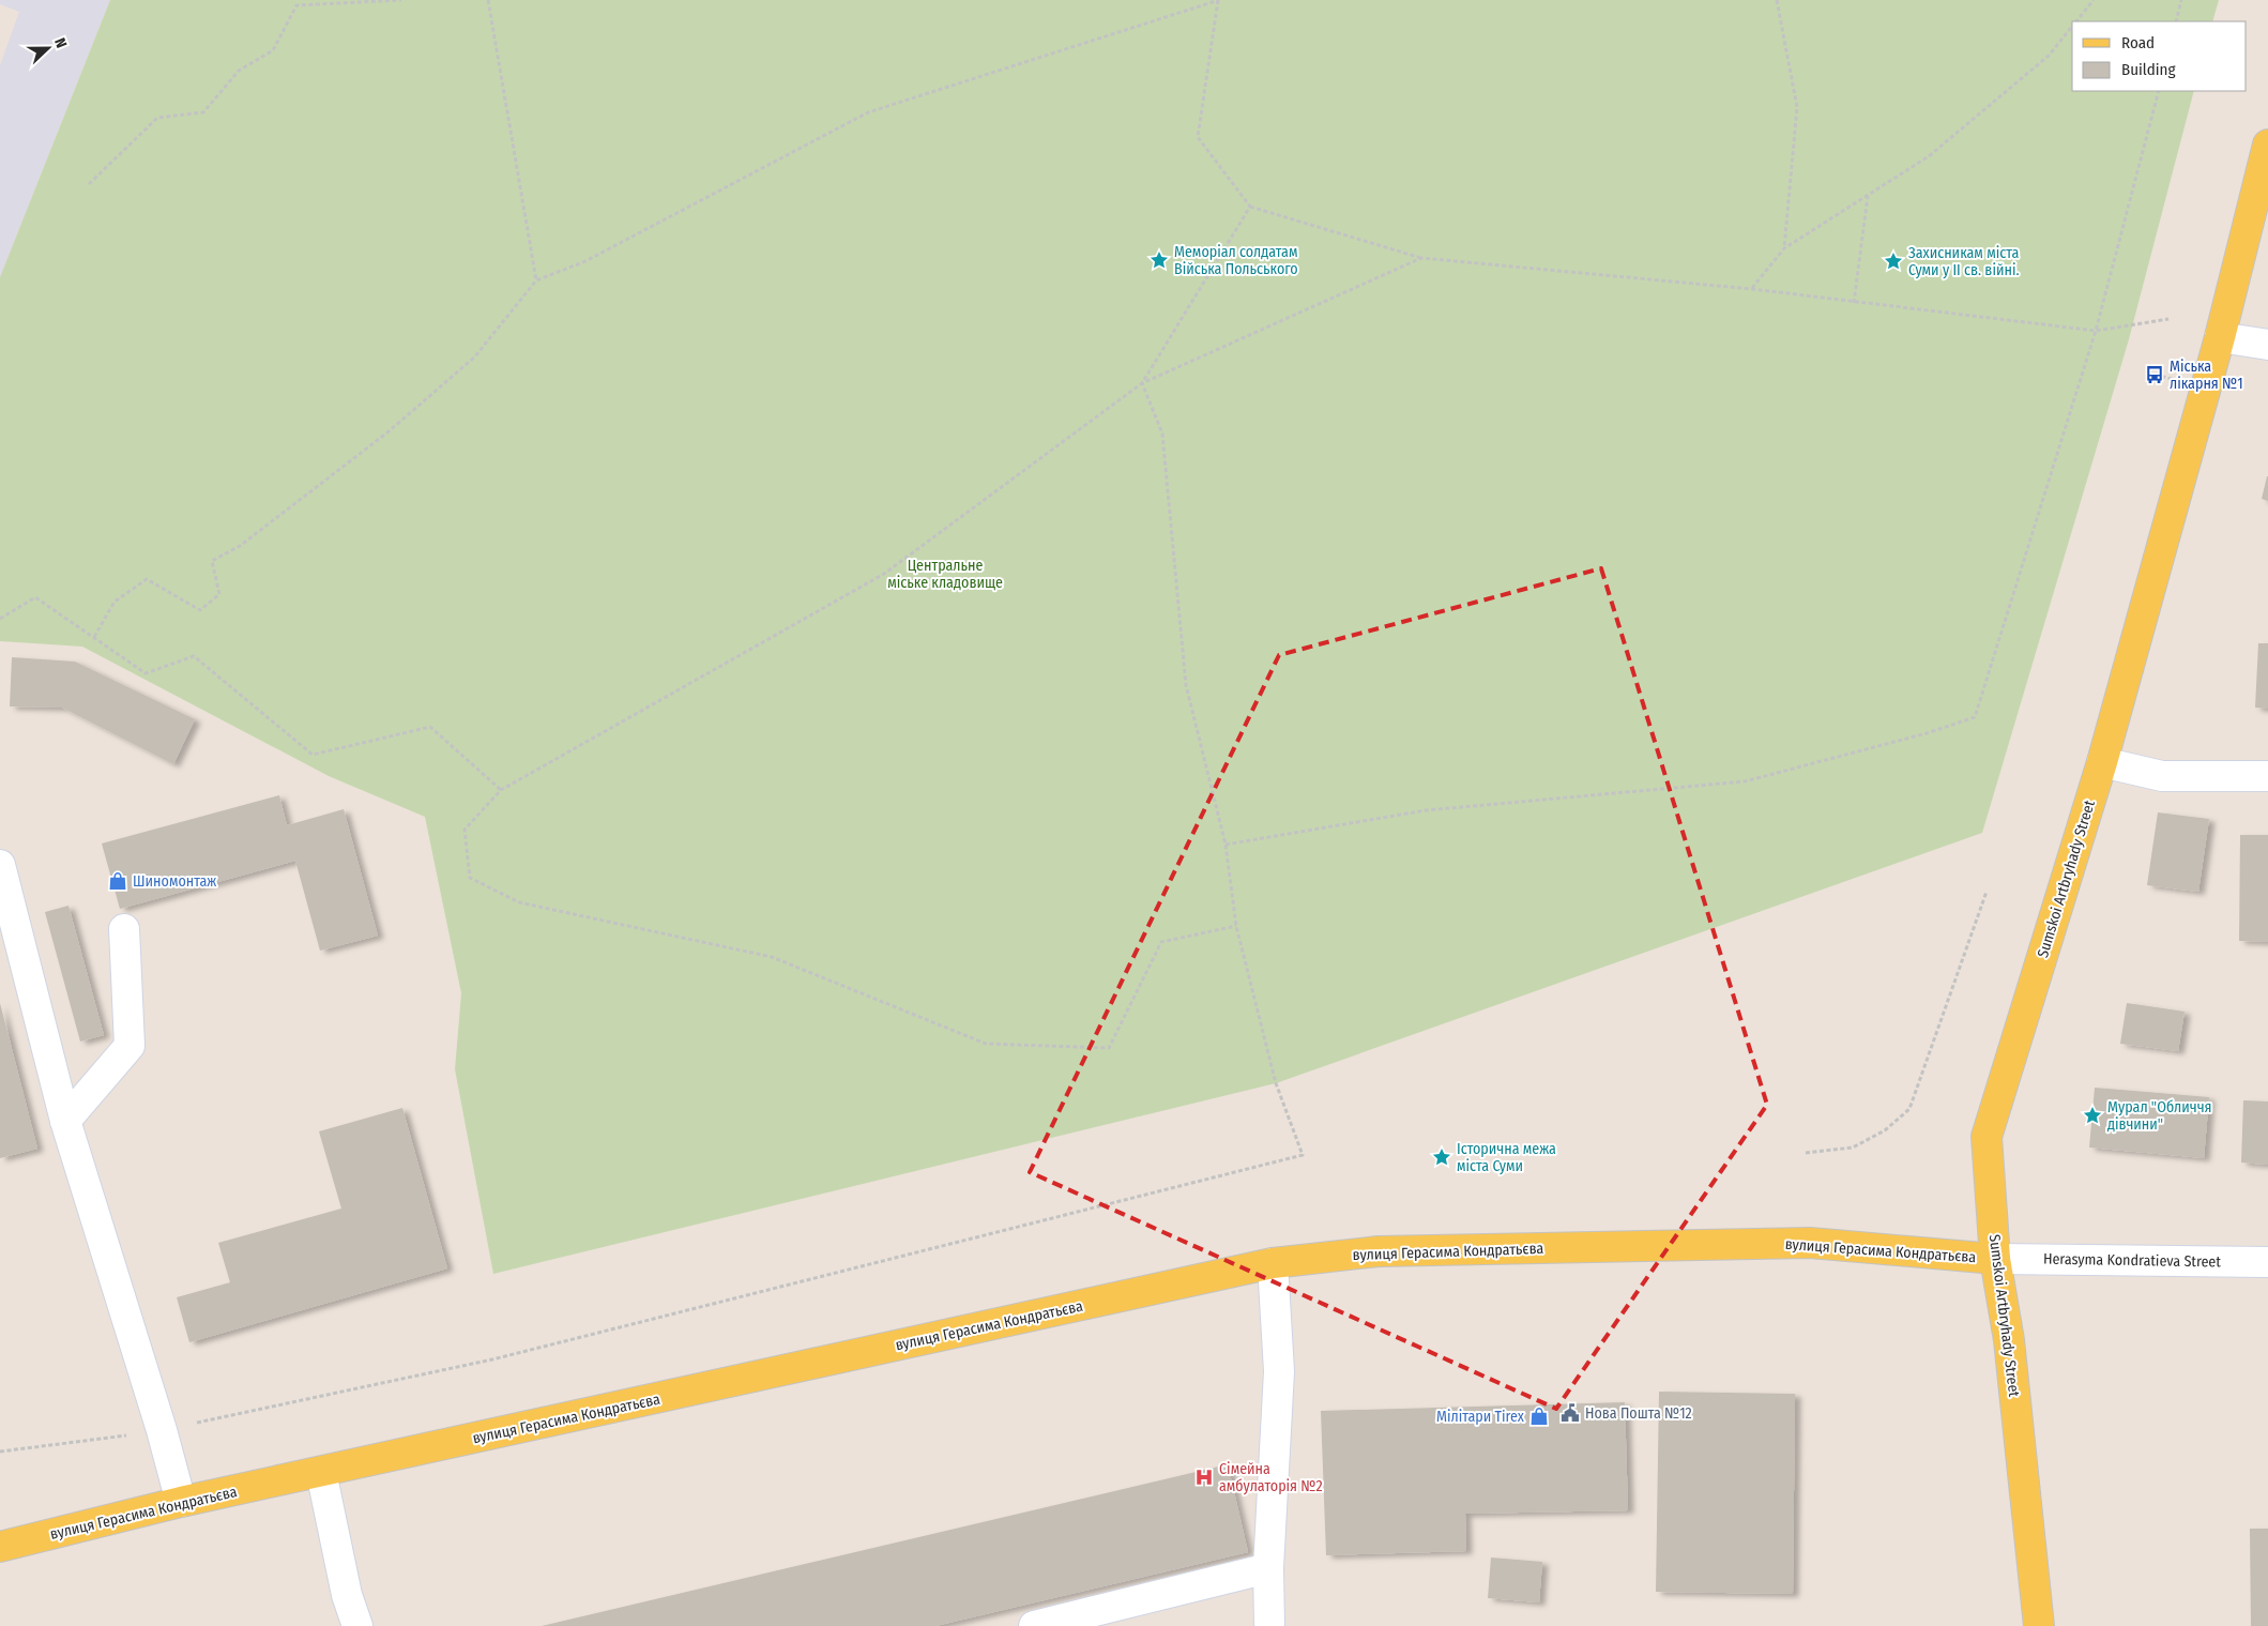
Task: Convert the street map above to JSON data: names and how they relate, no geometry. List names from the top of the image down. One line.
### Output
{"streets":{"main road":["Sumskoi Artbryhady Street","вулиця Герасима Кондратьєва"],"street":["Herasyma Kondratieva Street"]},"crossings":[["Sumskoi Artbryhady Street","вулиця Герасима Кондратьєва"],["Sumskoi Artbryhady Street","Herasyma Kondratieva Street"],["вулиця Герасима Кондратьєва","Herasyma Kondratieva Street"]],"parks":["Центральне міське кладовище"],"places":{"place":["Меморіал солдатам Війська Польського","Захисникам міста Суми у ІІ св. війні.","Мурал \"Обличчя дівчини\"","Історична межа міста Суми"],"bus stop":["Міська лікарня №1"],"shop":["Шиномонтаж","Мілітари Tirex"],"public building":["Нова Пошта №12"],"hospital":["Сімейна амбулаторія №2"]},"legend":["Road","Building"],"north":"right"}
